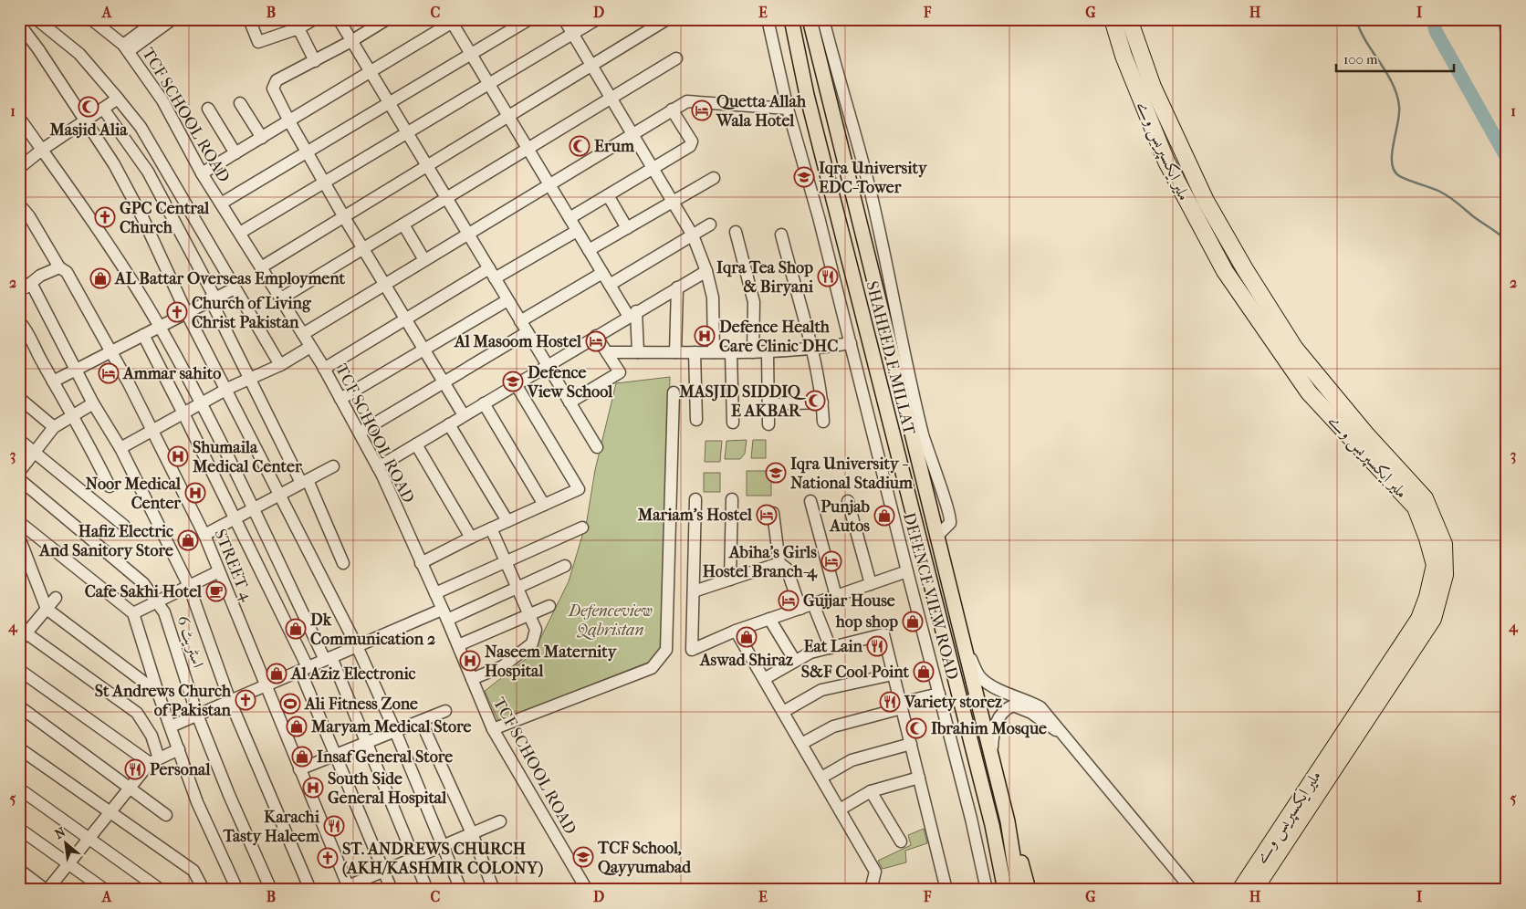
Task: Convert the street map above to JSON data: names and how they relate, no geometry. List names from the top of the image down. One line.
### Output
{"streets":{"highway":["ملیر ایکسپریس وے"],"main road":["SHAHEED E MILLAT"],"street":["TCF SCHOOL ROAD","STREET 4","DEFENCE VIEW ROAD","اسٹریٹ 6"]},"parks":["Defenceview Qabristan"],"places":{"mosque":["Masjid Alia","Erum","MASJID SIDDIQ E AKBAR","Ibrahim Mosque"],"hotel":["Quetta Allah Wala Hotel","Al Masoom Hostel","Ammar sahito","Mariam's Hostel","Abiha's Girls Hostel Branch-4","Gujjar House"],"school or university":["Iqra University EDC-Tower","Defence View School","Iqra University - National Stadium","TCF School, Qayyumabad"],"church":["GPC Central Church","Church of Living Christ Pakistan","St Andrews Church of Pakistan","ST. ANDREWS CHURCH (AKH/KASHMIR COLONY)"],"restaurant":["Iqra Tea Shop & Biryani","Eat Lain","Variety storez","Personal","Karachi Tasty Haleem"],"shop":["AL Battar Overseas Employment","Punjab Autos","Hafiz Electric And Sanitory Store","hop shop","Dk Communication 2","Aswad Shiraz","S&F Cool Point","Al Aziz Electronic","Maryam Medical Store","Insaf General Store"],"hospital":["Defence Health Care Clinic DHC","Shumaila Medical Center","Noor Medical Center","Naseem Maternity Hospital","South Side General Hospital"],"cafe":["Cafe Sakhi Hotel"],"sports":["Ali Fitness Zone"]},"scale_bar":"100 m","north":"top left","grid":{"columns":["A","B","C","D","E","F","G","H","I"],"rows":["1","2","3","4","5"]}}
